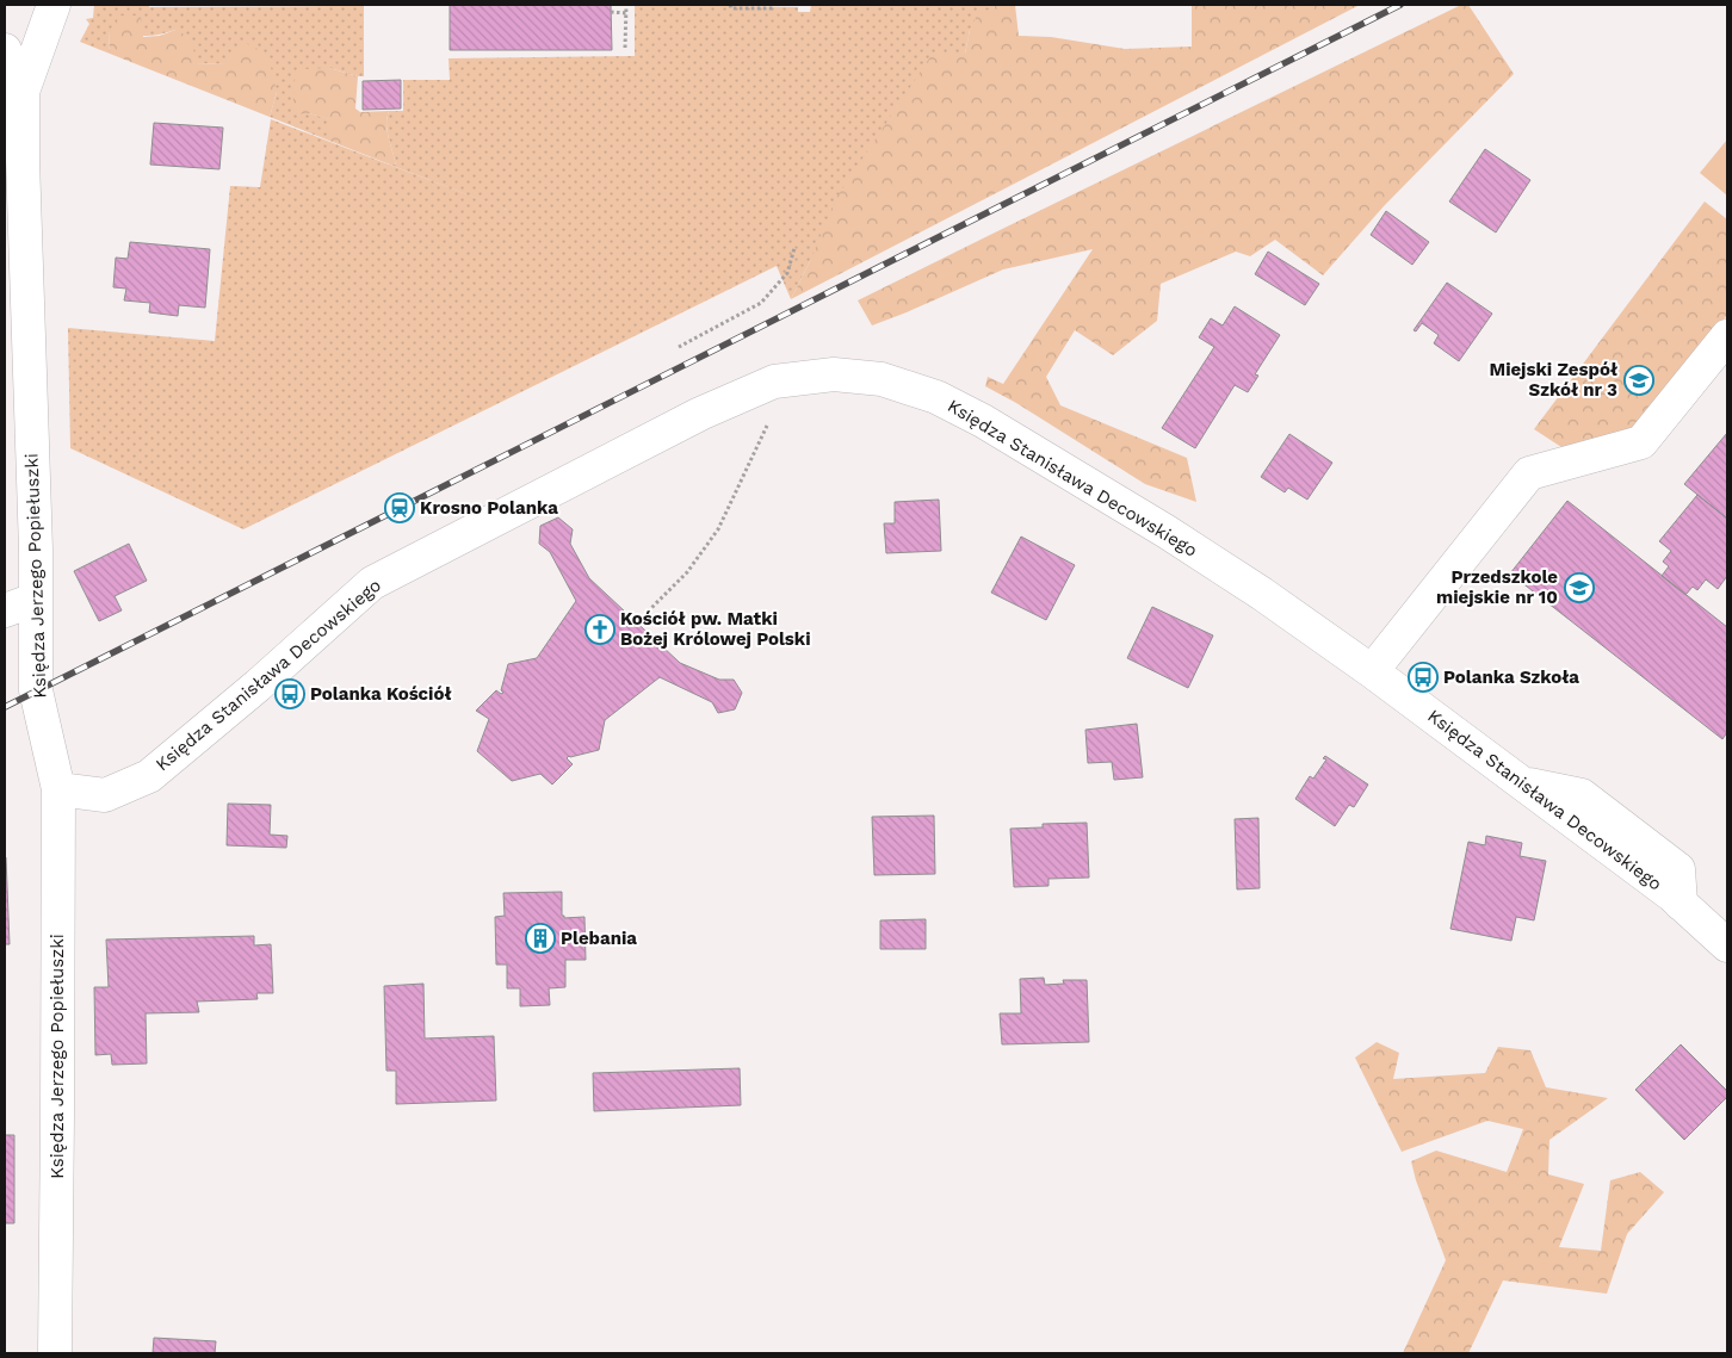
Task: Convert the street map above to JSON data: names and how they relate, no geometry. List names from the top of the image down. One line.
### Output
{"streets":{"street":["Księdza Stanisława Decowskiego","Księdza Jerzego Popiełuszki"]},"crossings":[["Księdza Stanisława Decowskiego","Księdza Jerzego Popiełuszki"]],"places":{"school or university":["Miejski Zespół Szkół nr 3","Przedszkole miejskie nr 10"],"station":["Krosno Polanka"],"church":["Kościół pw. Matki Bożej Królowej Polski"],"bus stop":["Polanka Szkoła","Polanka Kościół"],"building":["Plebania"]}}
